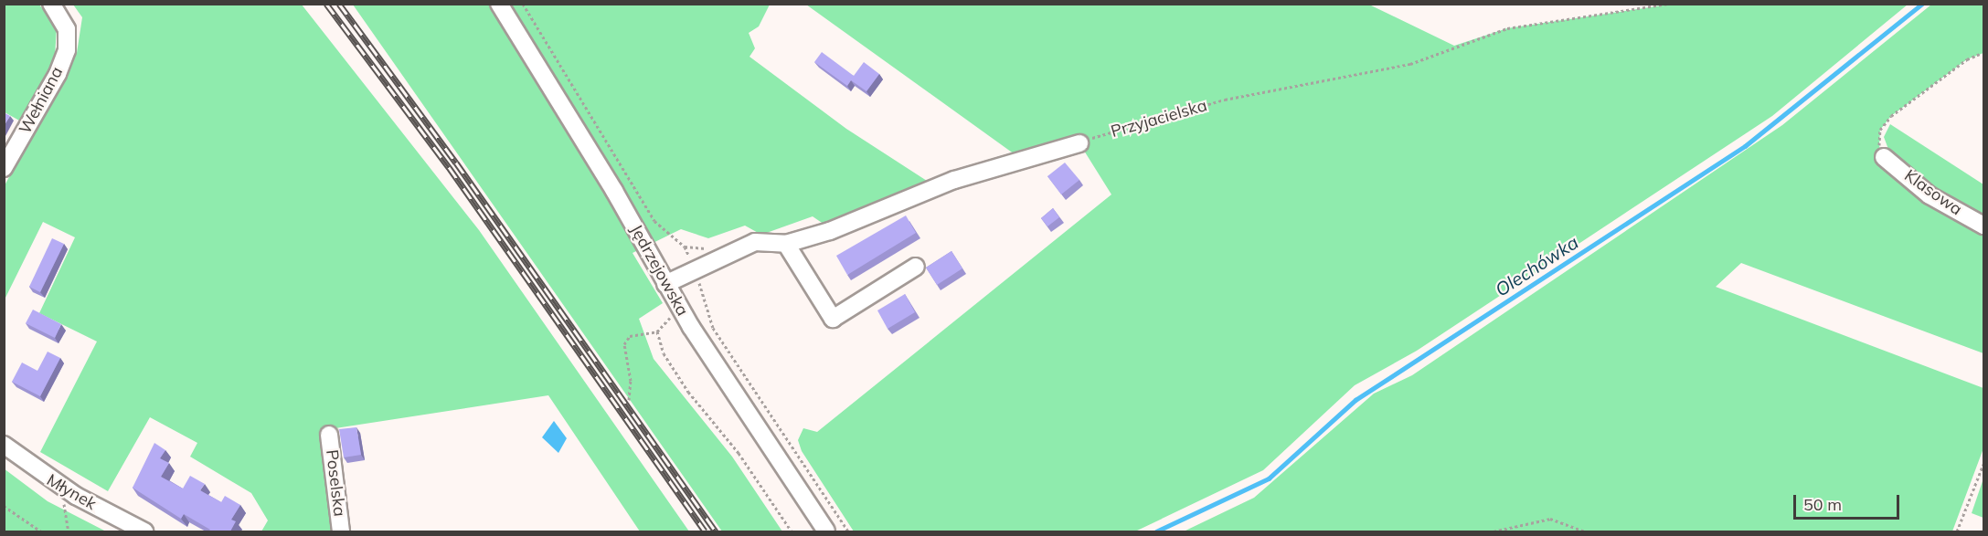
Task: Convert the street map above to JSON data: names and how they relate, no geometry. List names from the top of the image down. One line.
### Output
{"streets":{"street":["Wełniana","Klasowa","Jędrzejowska","Poselska","Młynek"],"path":["Przyjacielska"]},"water":["Olechówka"],"scale_bar":"50 m"}
